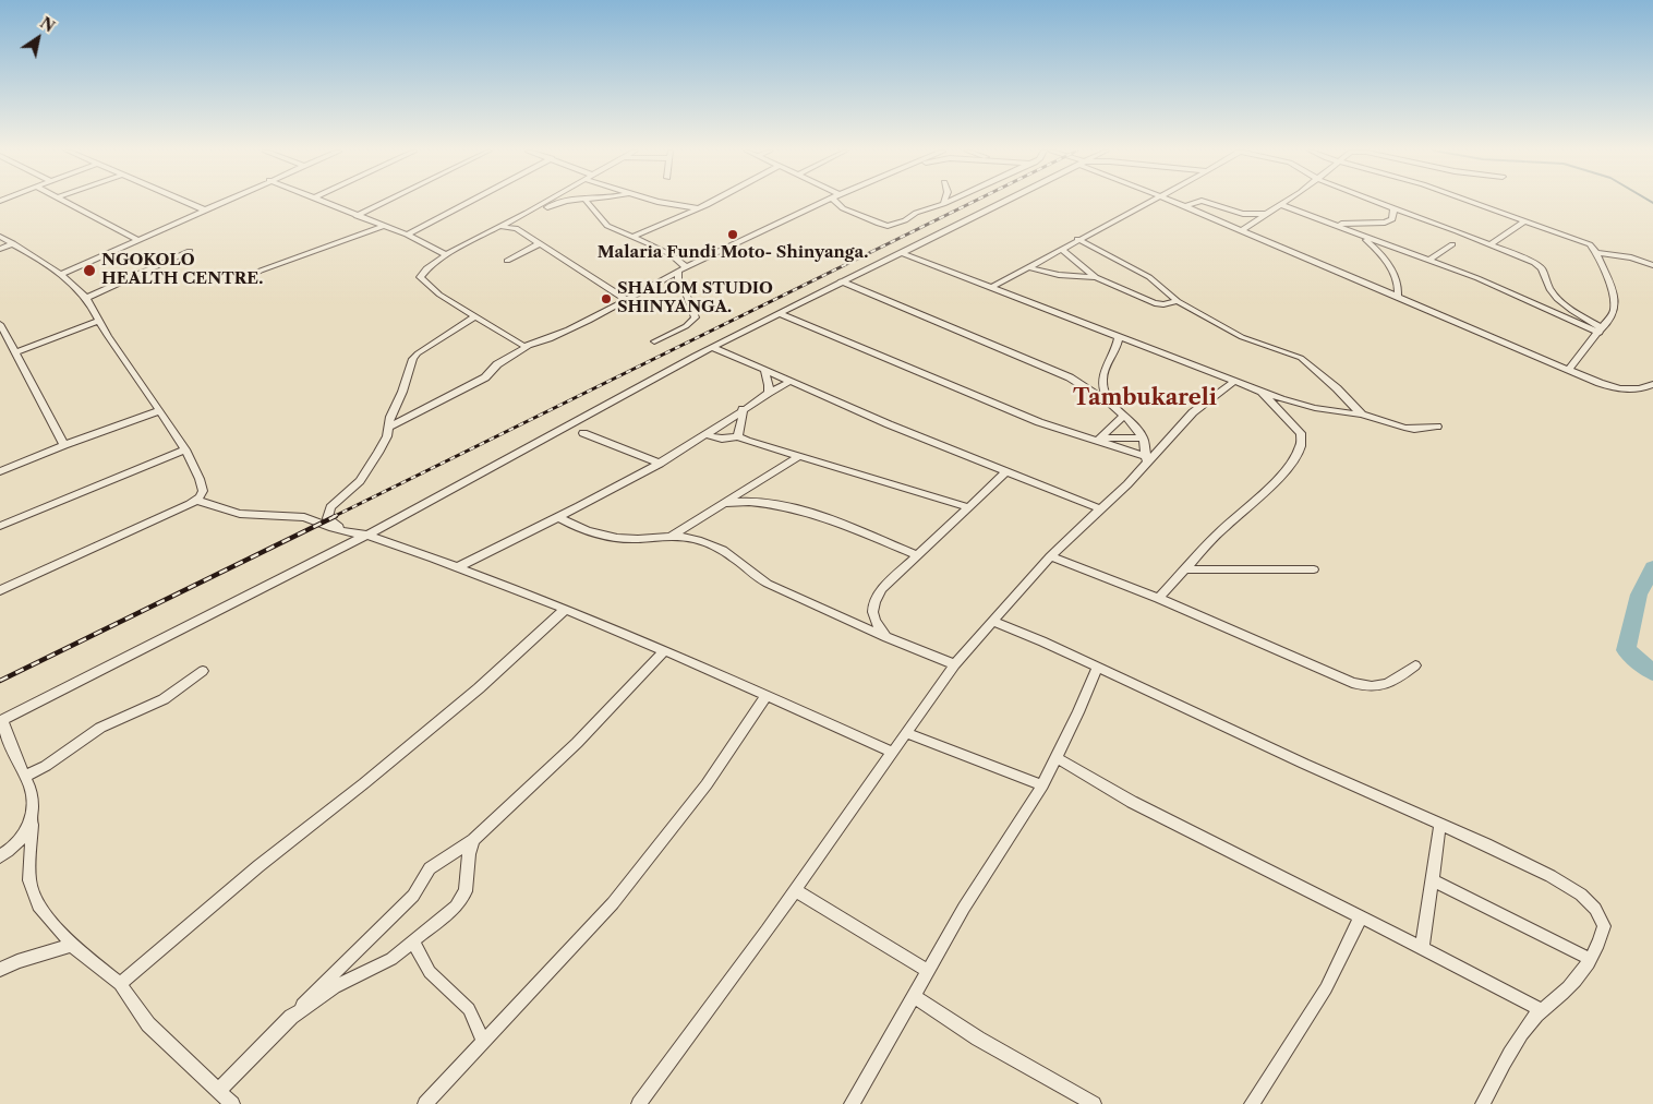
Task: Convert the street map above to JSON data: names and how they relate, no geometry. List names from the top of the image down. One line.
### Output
{"districts":["Tambukareli"],"places":["Malaria Fundi Moto- Shinyanga.","NGOKOLO HEALTH CENTRE.","SHALOM STUDIO SHINYANGA."],"north":"top right"}
